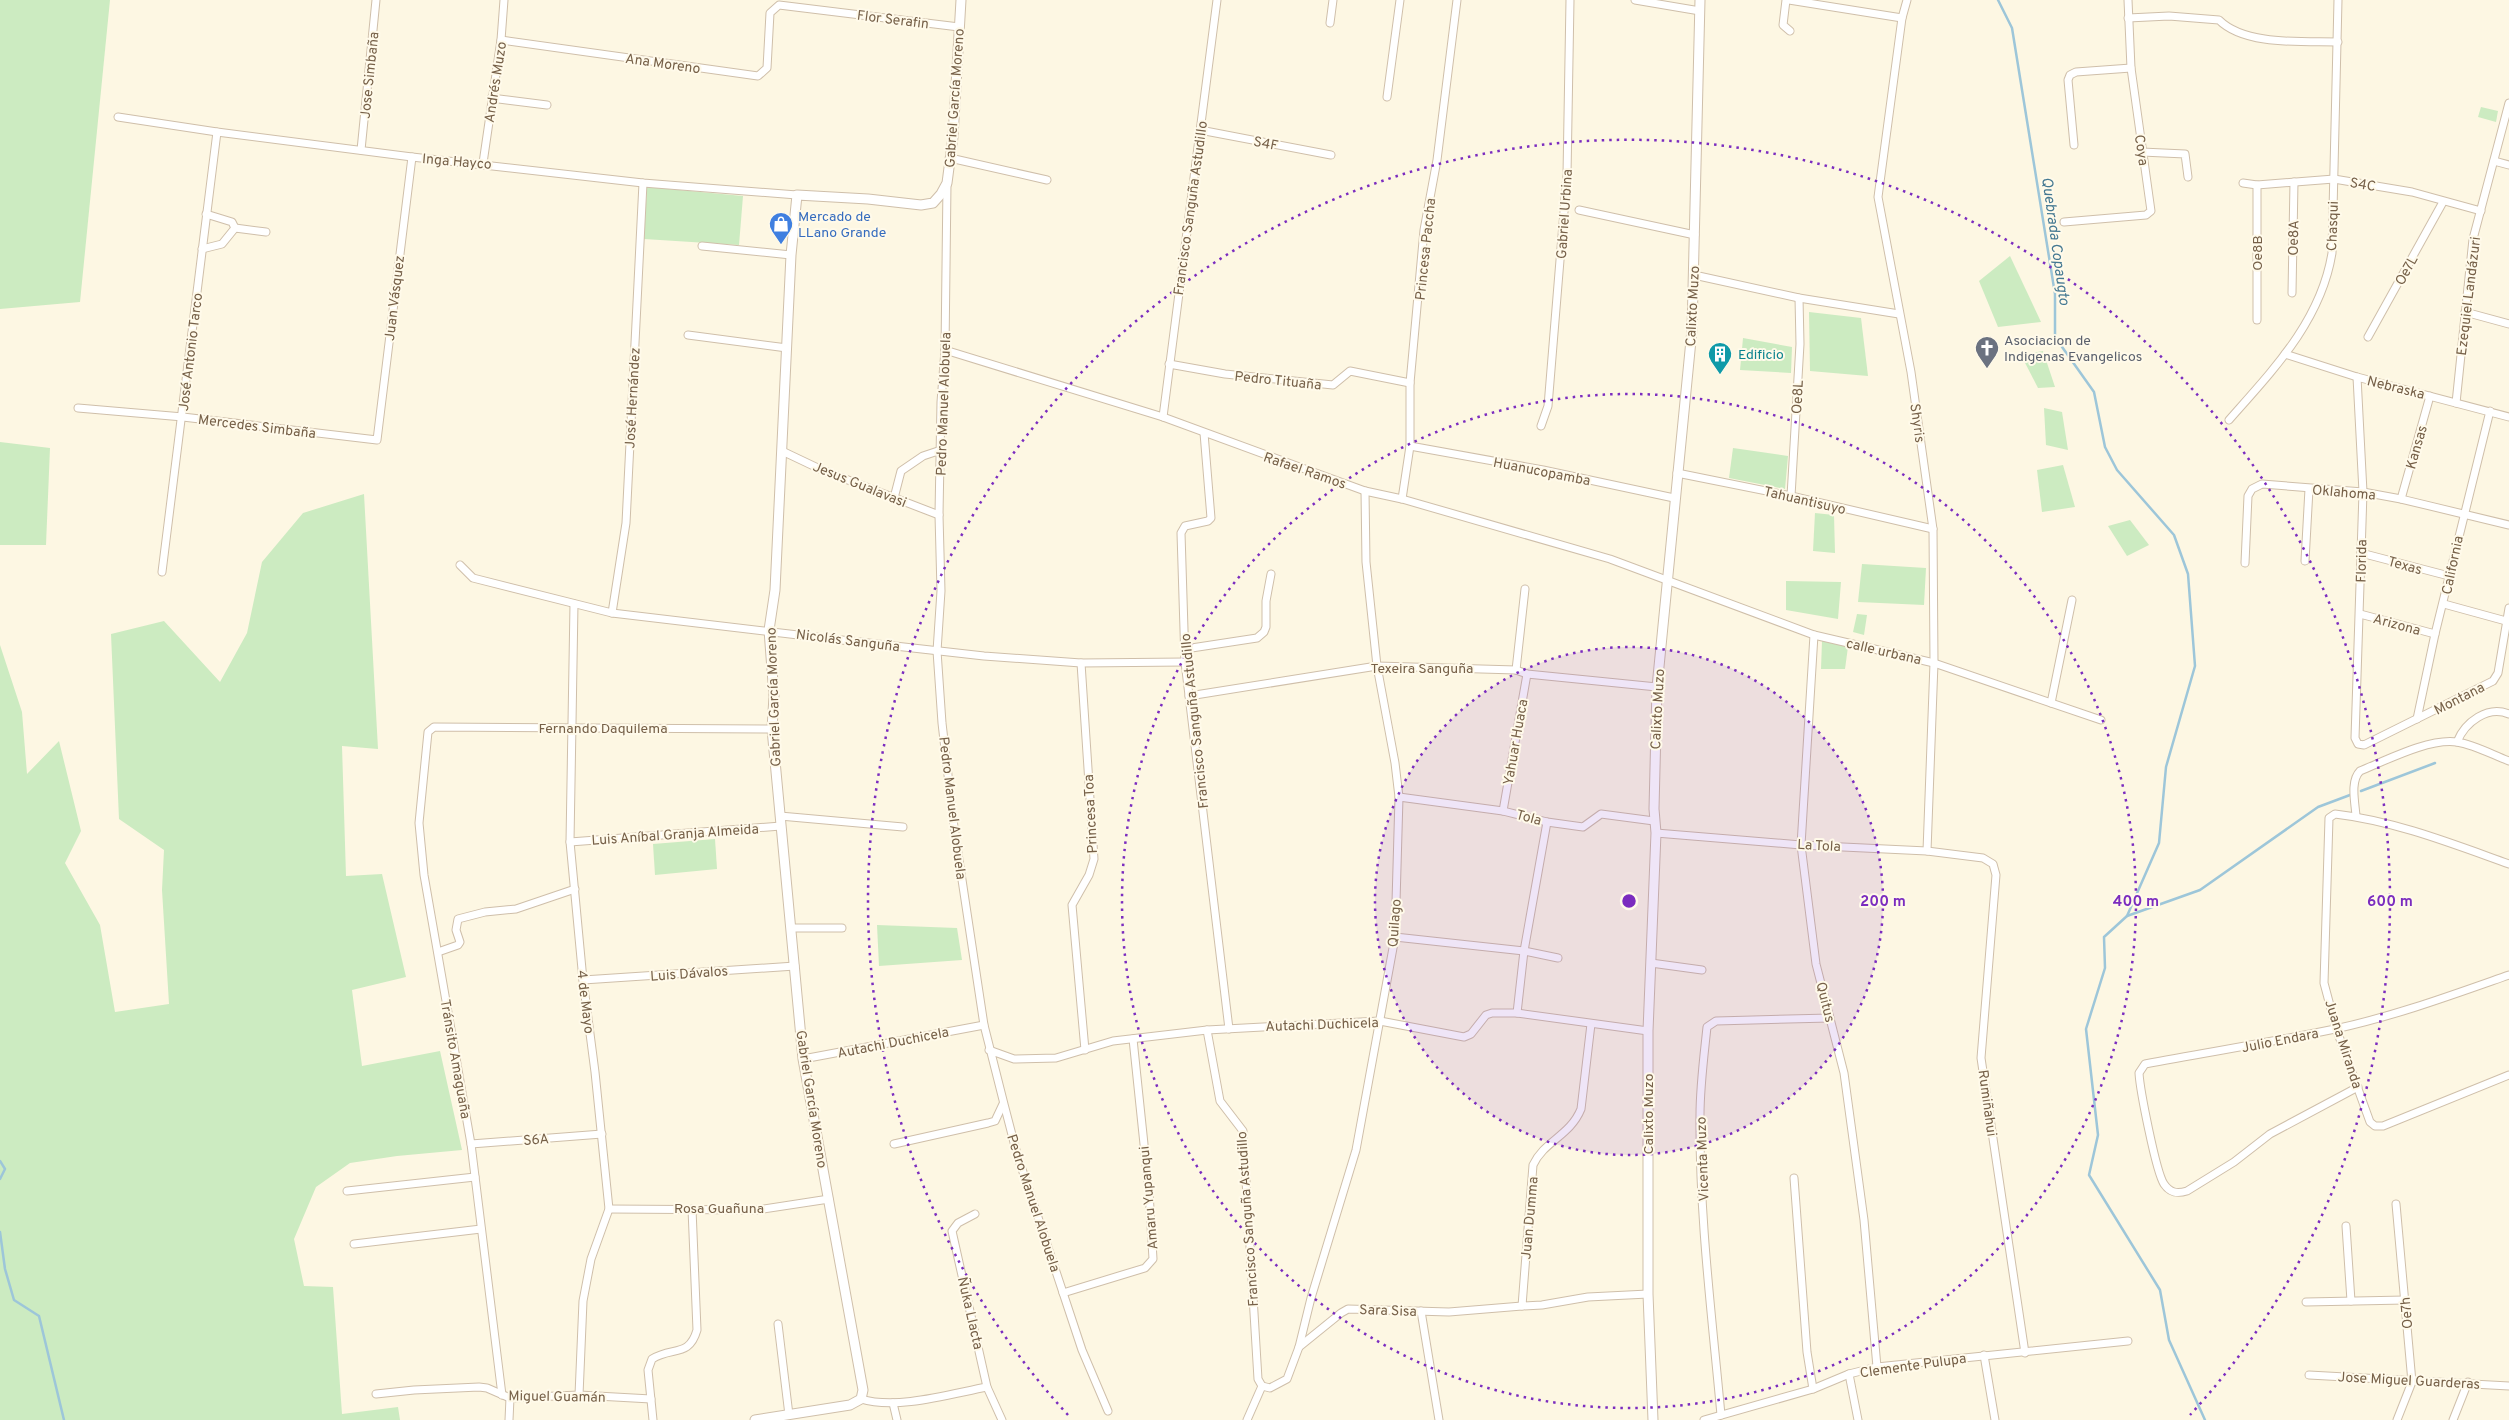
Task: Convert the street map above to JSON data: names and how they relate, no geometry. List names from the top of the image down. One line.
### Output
{"streets":{"street":["Flor Serafin","Ana Moreno","Jose Simbaña","Andrés Muzo","Gabriel García Moreno","S4F","Coya","Inga Hayco","S4C","Francisco Sanguña Astudillo","Gabriel Urbina","Chasqui","Oe8A","Princesa Paccha","Oe8B","Oe7L","Ezequiel Landázuri","Juan Vásquez","Calixto Muzo","José Antonio Tarco","Pedro Tituaña","Nebraska","Oe8L","José Hernández","Pedro Manuel Alobuela","Shyris","Mercedes Simbaña","Kansas","Rafael Ramos","Huanucopamba","Jesus Gualavasi","Oklahoma","Tahuantisuyo","Florida","Texas","California","Arizona","Nicolás Sanguña","calle urbana","Texeira Sanguña","Montana","Fernando Daquilema","Yahuar Huaca","Princesa Toa","Tola","Luis Aníbal Granja Almeida","La Tola","Quilago","Luis Dávalos","4 de Mayo","Quitus","Autachi Duchicela","Julio Endara","Juana Miranda","Tránsito Amaguaña","Rumiñahui","S6A","Vicenta Muzo","Amaru Yupanqui","Rosa Guañuna","Juan Dumma","Sara Sisa","Ñuka Llacta","Oe7h","Clemente Pulupa","Jose Miguel Guarderas","Miguel Guamán"]},"crossings":[["Flor Serafin","Ana Moreno"],["Flor Serafin","Gabriel García Moreno"],["Ana Moreno","Andrés Muzo"],["Jose Simbaña","Inga Hayco"],["Andrés Muzo","Inga Hayco"],["Gabriel García Moreno","Inga Hayco"],["Gabriel García Moreno","Pedro Manuel Alobuela"],["Gabriel García Moreno","Jesus Gualavasi"],["Gabriel García Moreno","Nicolás Sanguña"],["Gabriel García Moreno","Fernando Daquilema"],["Gabriel García Moreno","Luis Aníbal Granja Almeida"],["Gabriel García Moreno","Luis Dávalos"],["Gabriel García Moreno","Autachi Duchicela"],["Gabriel García Moreno","Rosa Guañuna"],["S4F","Francisco Sanguña Astudillo"],["Inga Hayco","Juan Vásquez"],["Inga Hayco","José Antonio Tarco"],["Inga Hayco","José Hernández"],["S4C","Chasqui"],["S4C","Oe8A"],["S4C","Oe8B"],["S4C","Oe7L"],["S4C","Ezequiel Landázuri"],["Francisco Sanguña Astudillo","Pedro Tituaña"],["Francisco Sanguña Astudillo","Rafael Ramos"],["Francisco Sanguña Astudillo","Nicolás Sanguña"],["Francisco Sanguña Astudillo","Texeira Sanguña"],["Francisco Sanguña Astudillo","Autachi Duchicela"],["Francisco Sanguña Astudillo","Sara Sisa"],["Chasqui","Nebraska"],["Princesa Paccha","Pedro Tituaña"],["Princesa Paccha","Rafael Ramos"],["Princesa Paccha","Huanucopamba"],["Ezequiel Landázuri","Nebraska"],["Juan Vásquez","Mercedes Simbaña"],["Calixto Muzo","Rafael Ramos"],["Calixto Muzo","Huanucopamba"],["Calixto Muzo","Tahuantisuyo"],["Calixto Muzo","calle urbana"],["Calixto Muzo","Texeira Sanguña"],["Calixto Muzo","Tola"],["Calixto Muzo","La Tola"],["Calixto Muzo","Autachi Duchicela"],["José Antonio Tarco","Mercedes Simbaña"],["Nebraska","Kansas"],["Nebraska","Florida"],["Nebraska","California"],["Oe8L","Tahuantisuyo"],["José Hernández","Nicolás Sanguña"],["Pedro Manuel Alobuela","Rafael Ramos"],["Pedro Manuel Alobuela","Jesus Gualavasi"],["Pedro Manuel Alobuela","Nicolás Sanguña"],["Pedro Manuel Alobuela","Autachi Duchicela"],["Pedro Manuel Alobuela","Amaru Yupanqui"],["Shyris","Tahuantisuyo"],["Shyris","calle urbana"],["Shyris","La Tola"],["Kansas","Oklahoma"],["Rafael Ramos","calle urbana"],["Rafael Ramos","Quilago"],["Oklahoma","Florida"],["Oklahoma","California"],["Florida","Texas"],["Florida","Arizona"],["Florida","Montana"],["Texas","California"],["California","Arizona"],["California","Montana"],["Nicolás Sanguña","Princesa Toa"],["Nicolás Sanguña","4 de Mayo"],["calle urbana","Quitus"],["Texeira Sanguña","Yahuar Huaca"],["Texeira Sanguña","Quilago"],["Fernando Daquilema","4 de Mayo"],["Fernando Daquilema","Tránsito Amaguaña"],["Yahuar Huaca","Tola"],["Princesa Toa","Autachi Duchicela"],["Tola","Quilago"],["Luis Aníbal Granja Almeida","4 de Mayo"],["La Tola","Quitus"],["La Tola","Rumiñahui"],["Quilago","Autachi Duchicela"],["Quilago","Sara Sisa"],["Luis Dávalos","4 de Mayo"],["4 de Mayo","S6A"],["4 de Mayo","Rosa Guañuna"],["4 de Mayo","Miguel Guamán"],["Quitus","Vicenta Muzo"],["Quitus","Clemente Pulupa"],["Autachi Duchicela","Amaru Yupanqui"],["Autachi Duchicela","Juan Dumma"],["Julio Endara","Juana Miranda"],["Tránsito Amaguaña","S6A"],["Tránsito Amaguaña","Miguel Guamán"],["Rumiñahui","Clemente Pulupa"],["Vicenta Muzo","Clemente Pulupa"],["Juan Dumma","Sara Sisa"],["Oe7h","Jose Miguel Guarderas"]],"water":["Quebrada Copaugto"],"places":{"shop":["Mercado de LLano Grande"],"church":["Asociacion de Indigenas Evangelicos"],"building":["Edificio"]},"rings":["200 m","400 m","600 m"]}
